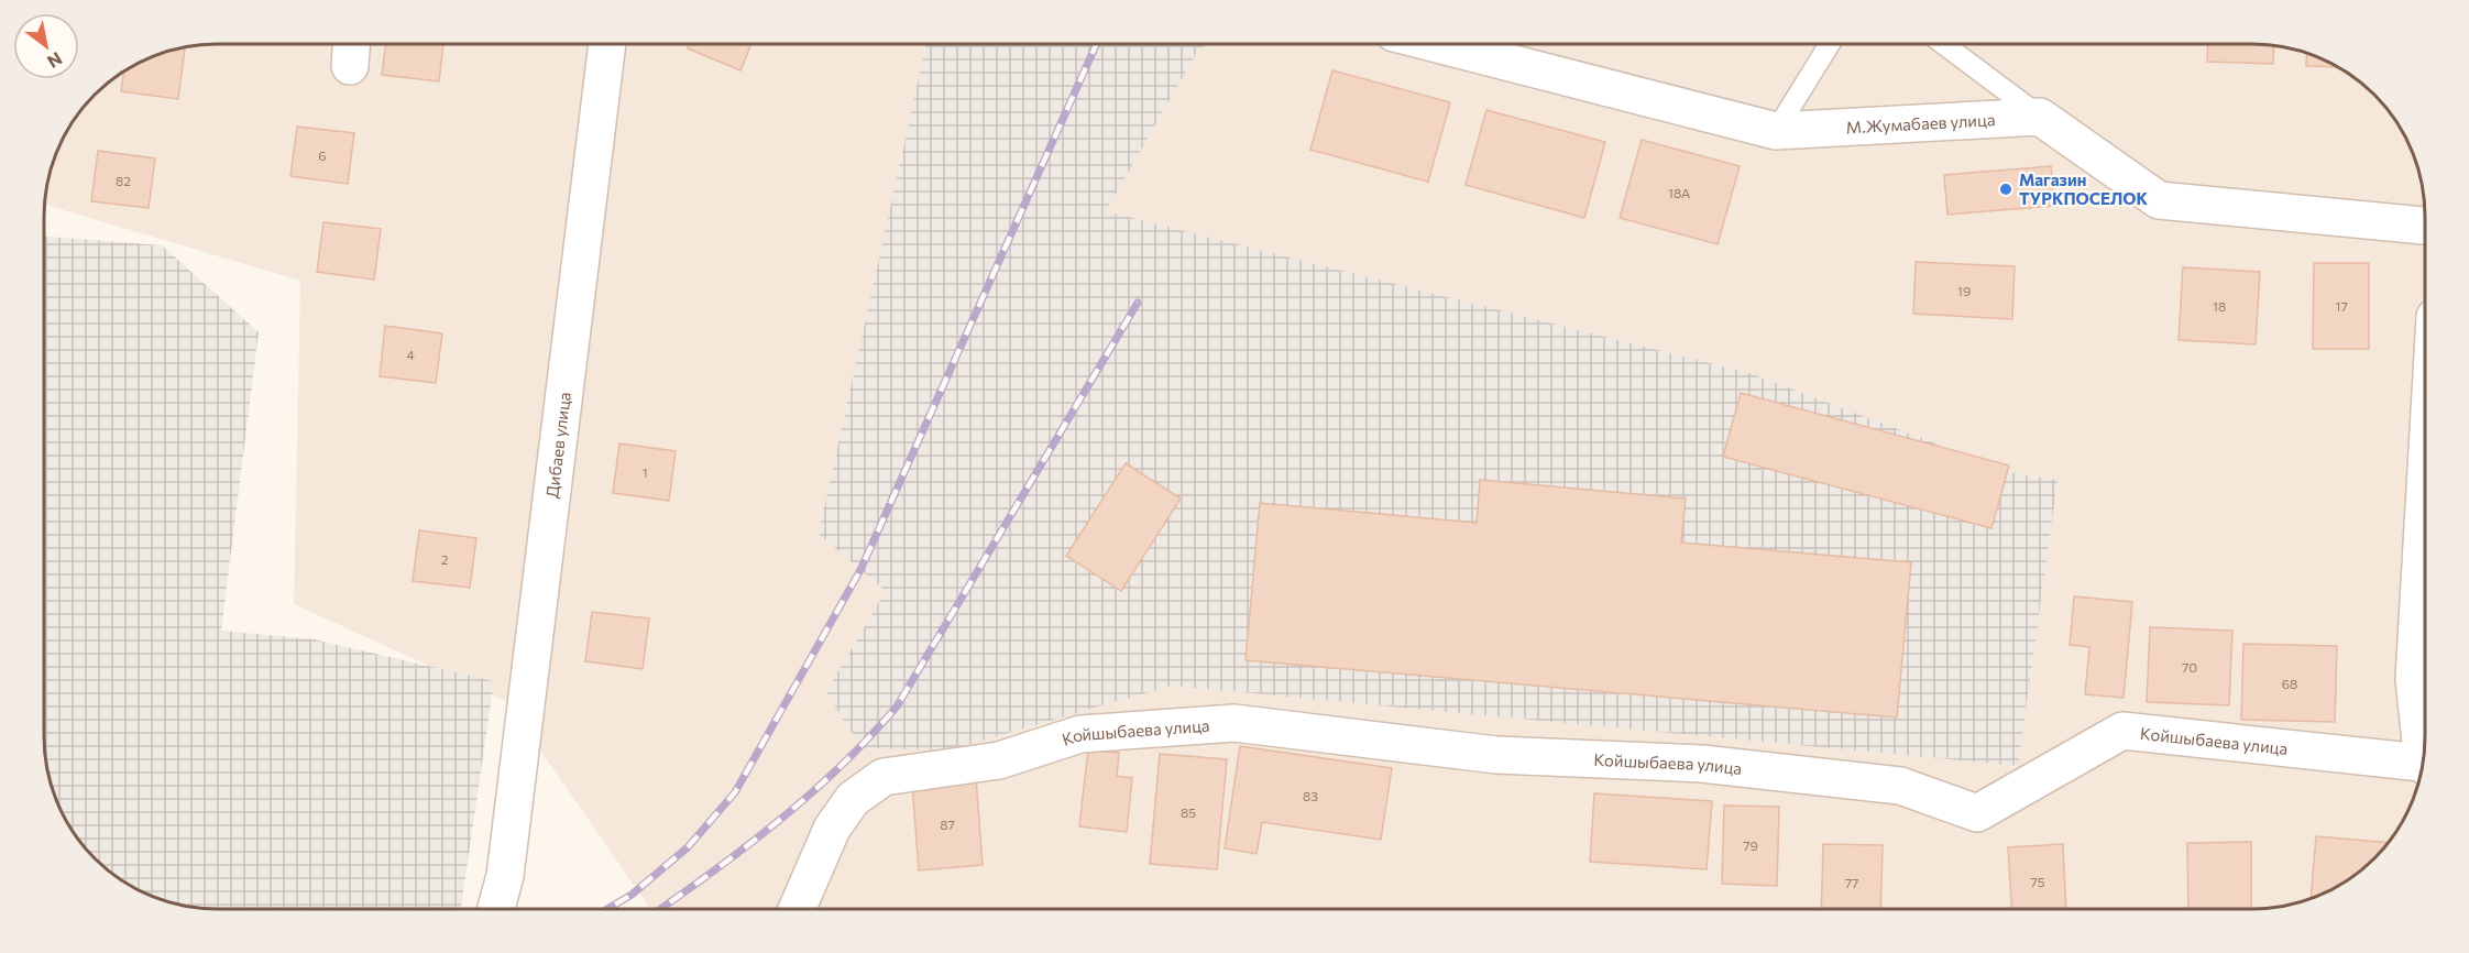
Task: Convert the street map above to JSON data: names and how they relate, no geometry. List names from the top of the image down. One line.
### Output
{"streets":{"street":["М.Жумабаев улица","Дибаев улица","Койшыбаева улица"]},"places":["Магазин ТУРКПОСЕЛОК"],"house_numbers":["6","82","18А","19","18","17","4","1","2","70","68","83","85","87","79","75","77"],"north":"bottom right"}
